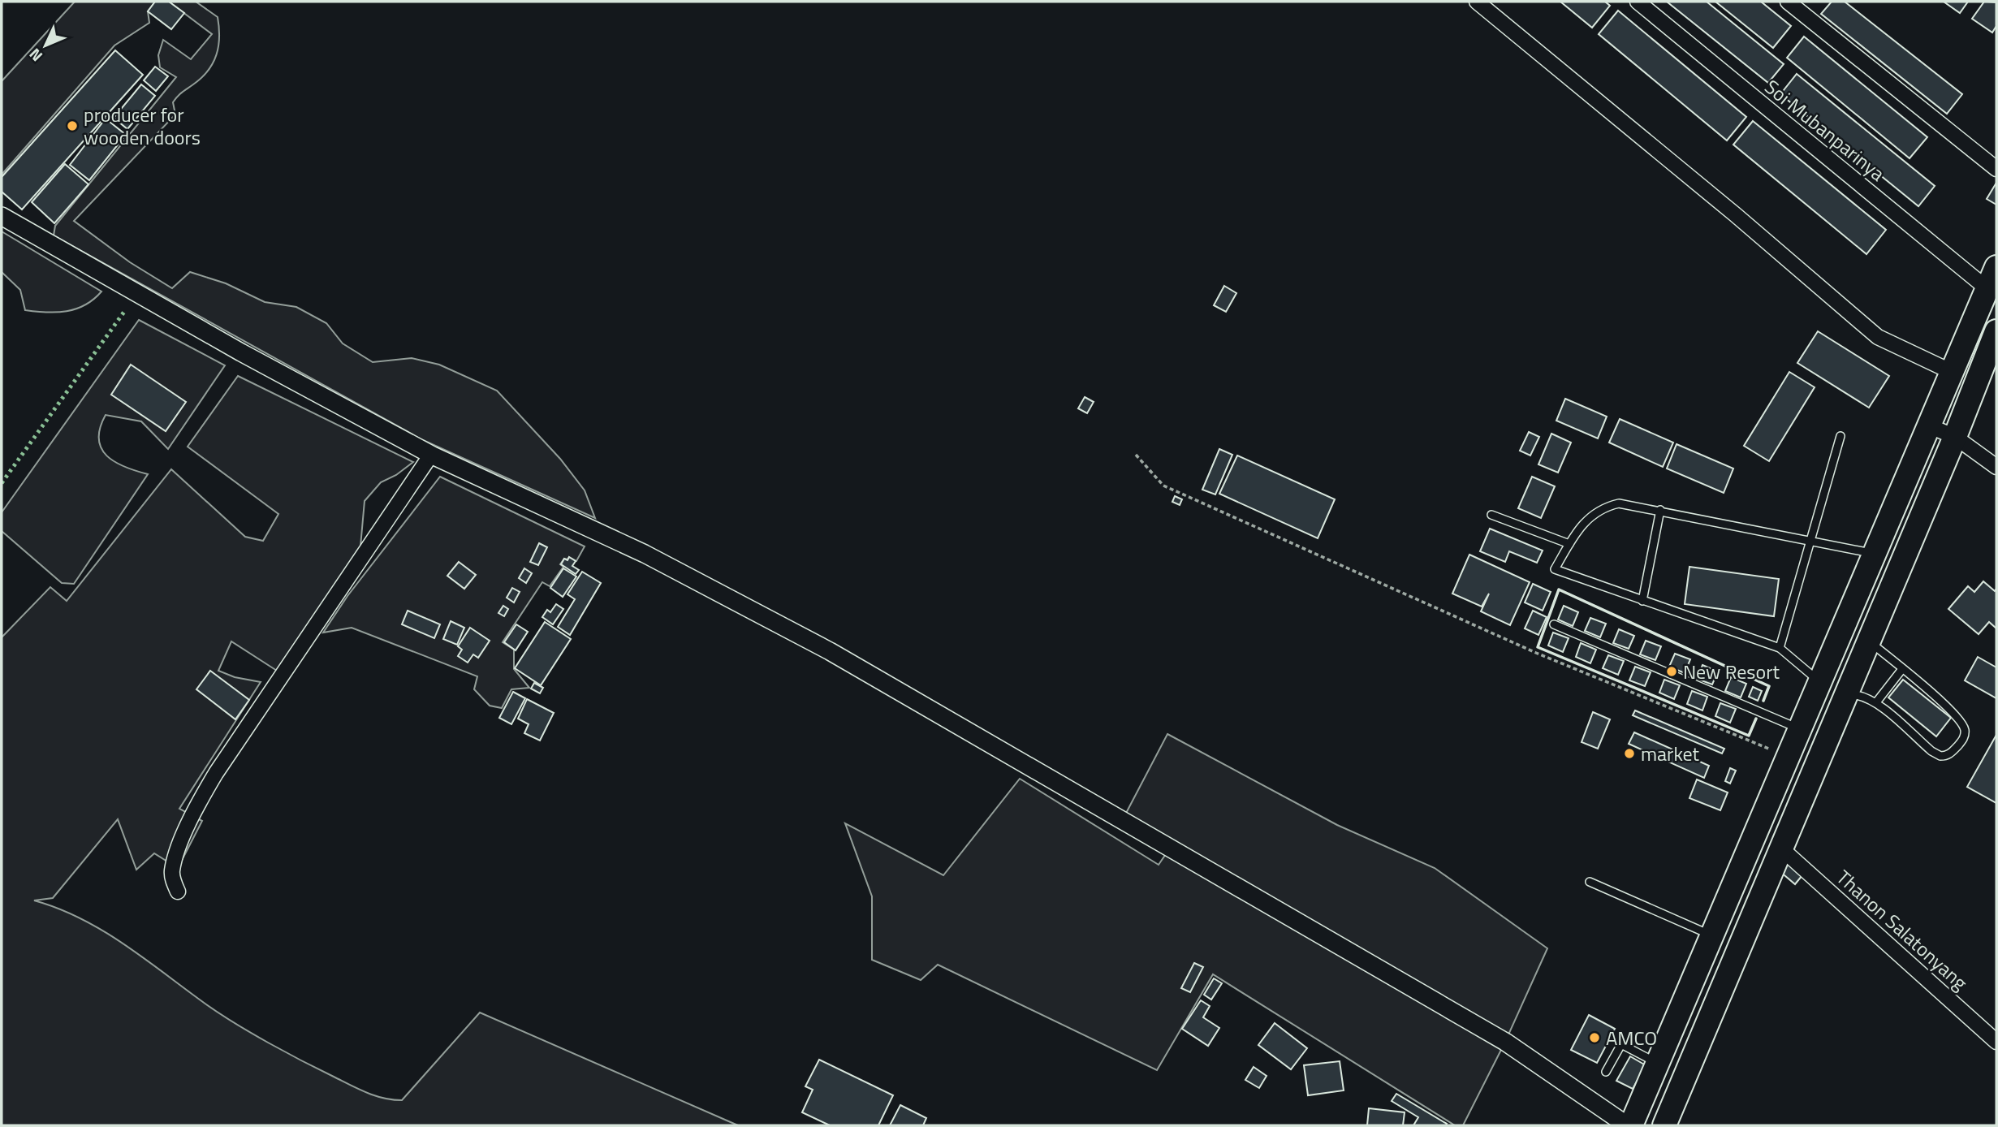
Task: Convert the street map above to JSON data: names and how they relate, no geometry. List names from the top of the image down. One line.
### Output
{"streets":{"street":["Soi Mubanparinya","Thanon Salatonyang"]},"places":["producer for wooden doors","New Resort","market","AMCO"],"north":"bottom left"}
